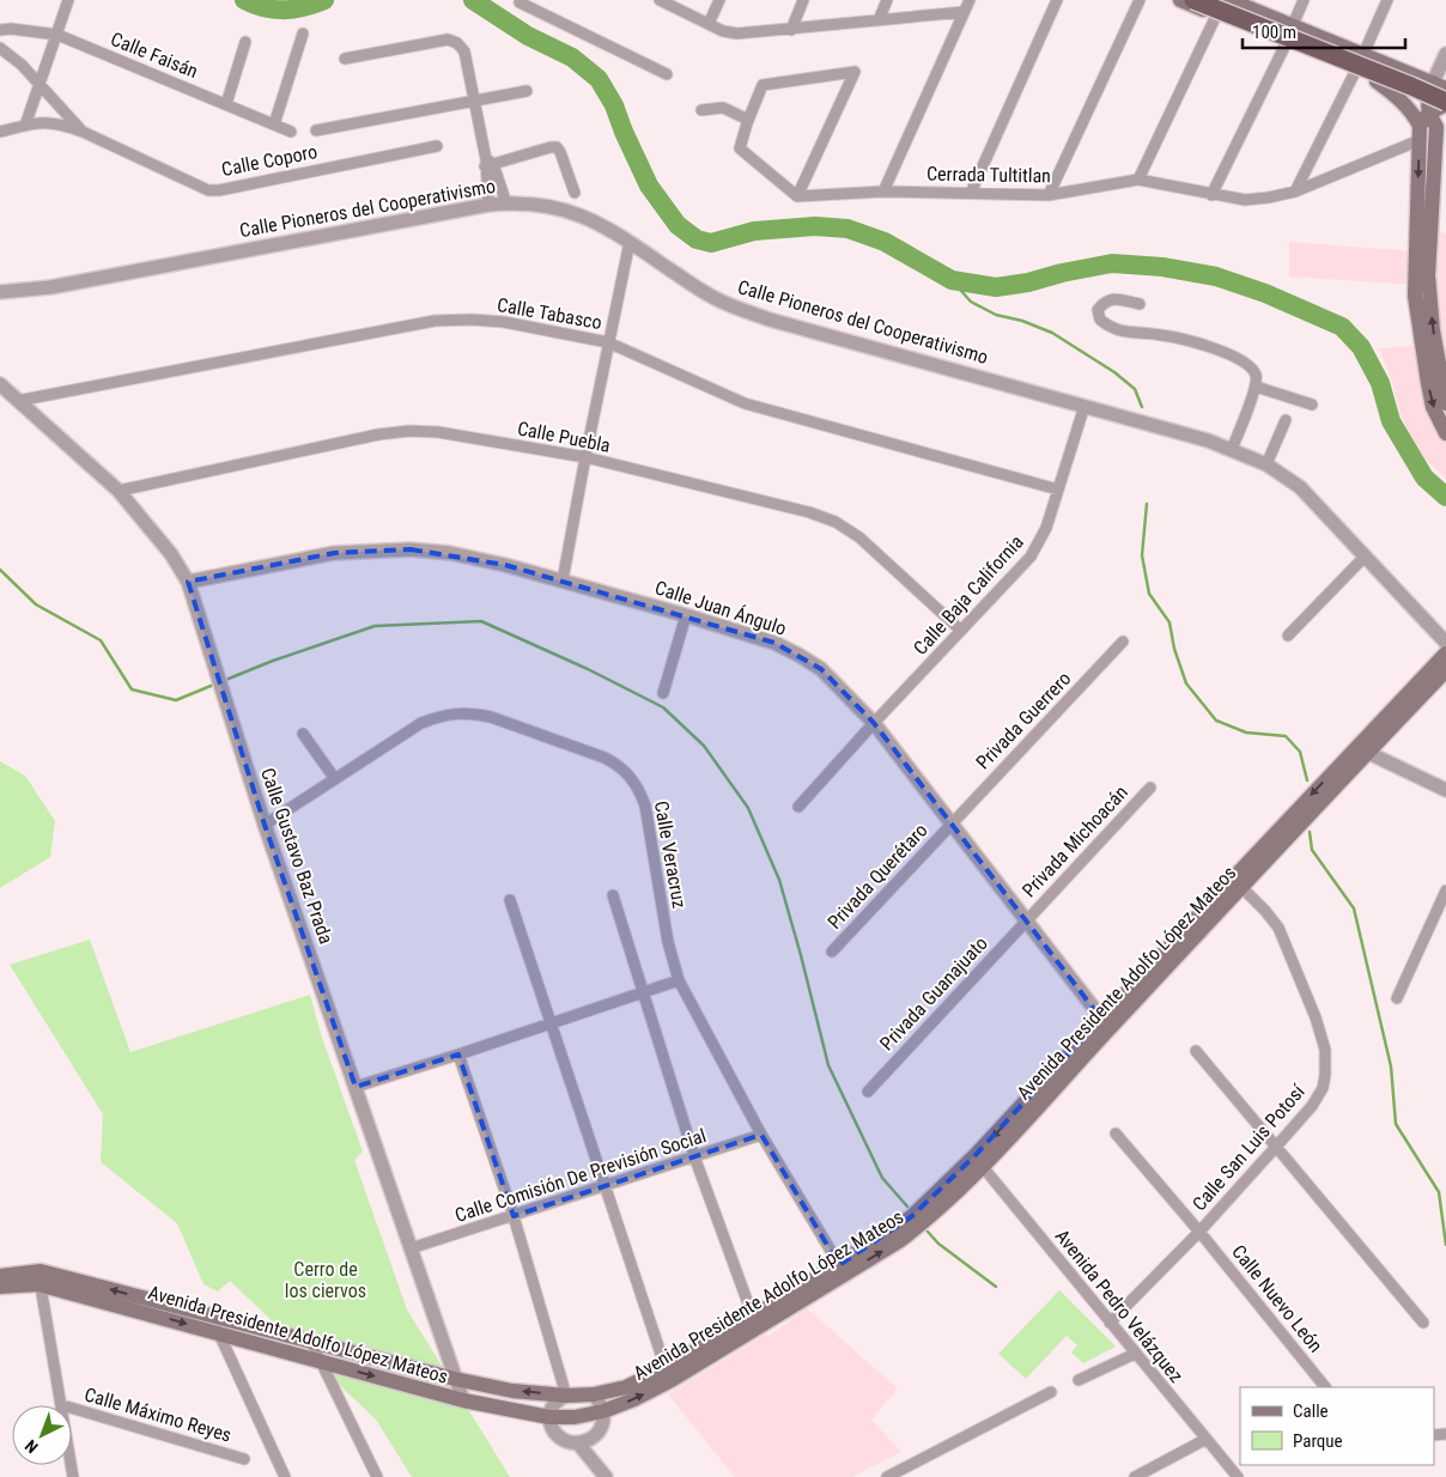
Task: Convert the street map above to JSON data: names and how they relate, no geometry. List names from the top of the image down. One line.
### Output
{"streets":{"main road":["Avenida Presidente Adolfo López Mateos"],"street":["Calle Faisán","Calle Coporo","Cerrada Tultitlan","Calle Pioneros del Cooperativismo","Calle Tabasco","Calle Puebla","Calle Baja California","Calle Juan Ángulo","Privada Guerrero","Privada Michoacán","Calle Veracruz","Calle Gustavo Baz Prada","Privada Querétaro","Privada Guanajuato","Calle San Luis Potosí","Calle Comisión De Previsión Social","Calle Nuevo León","Avenida Pedro Velázquez","Calle Máximo Reyes"]},"crossings":[["Calle Pioneros del Cooperativismo","Calle Baja California"],["Calle Tabasco","Calle Baja California"],["Calle Tabasco","Calle Gustavo Baz Prada"],["Calle Puebla","Calle Baja California"],["Calle Puebla","Calle Gustavo Baz Prada"],["Calle Baja California","Calle Juan Ángulo"],["Calle Juan Ángulo","Privada Guerrero"],["Calle Juan Ángulo","Privada Michoacán"],["Calle Juan Ángulo","Calle Gustavo Baz Prada"],["Calle Juan Ángulo","Privada Querétaro"],["Calle Juan Ángulo","Avenida Presidente Adolfo López Mateos"],["Calle Juan Ángulo","Privada Guanajuato"],["Privada Guerrero","Privada Querétaro"],["Privada Michoacán","Privada Guanajuato"],["Calle Veracruz","Calle Gustavo Baz Prada"],["Calle Veracruz","Avenida Presidente Adolfo López Mateos"],["Calle Veracruz","Calle Comisión De Previsión Social"],["Calle Gustavo Baz Prada","Avenida Presidente Adolfo López Mateos"],["Calle Gustavo Baz Prada","Calle Comisión De Previsión Social"],["Avenida Presidente Adolfo López Mateos","Calle San Luis Potosí"],["Avenida Presidente Adolfo López Mateos","Avenida Pedro Velázquez"],["Calle San Luis Potosí","Calle Nuevo León"],["Calle San Luis Potosí","Avenida Pedro Velázquez"]],"parks":["Cerro de los ciervos"],"legend":["Calle","Parque"],"scale_bar":"100 m","north":"bottom left"}
